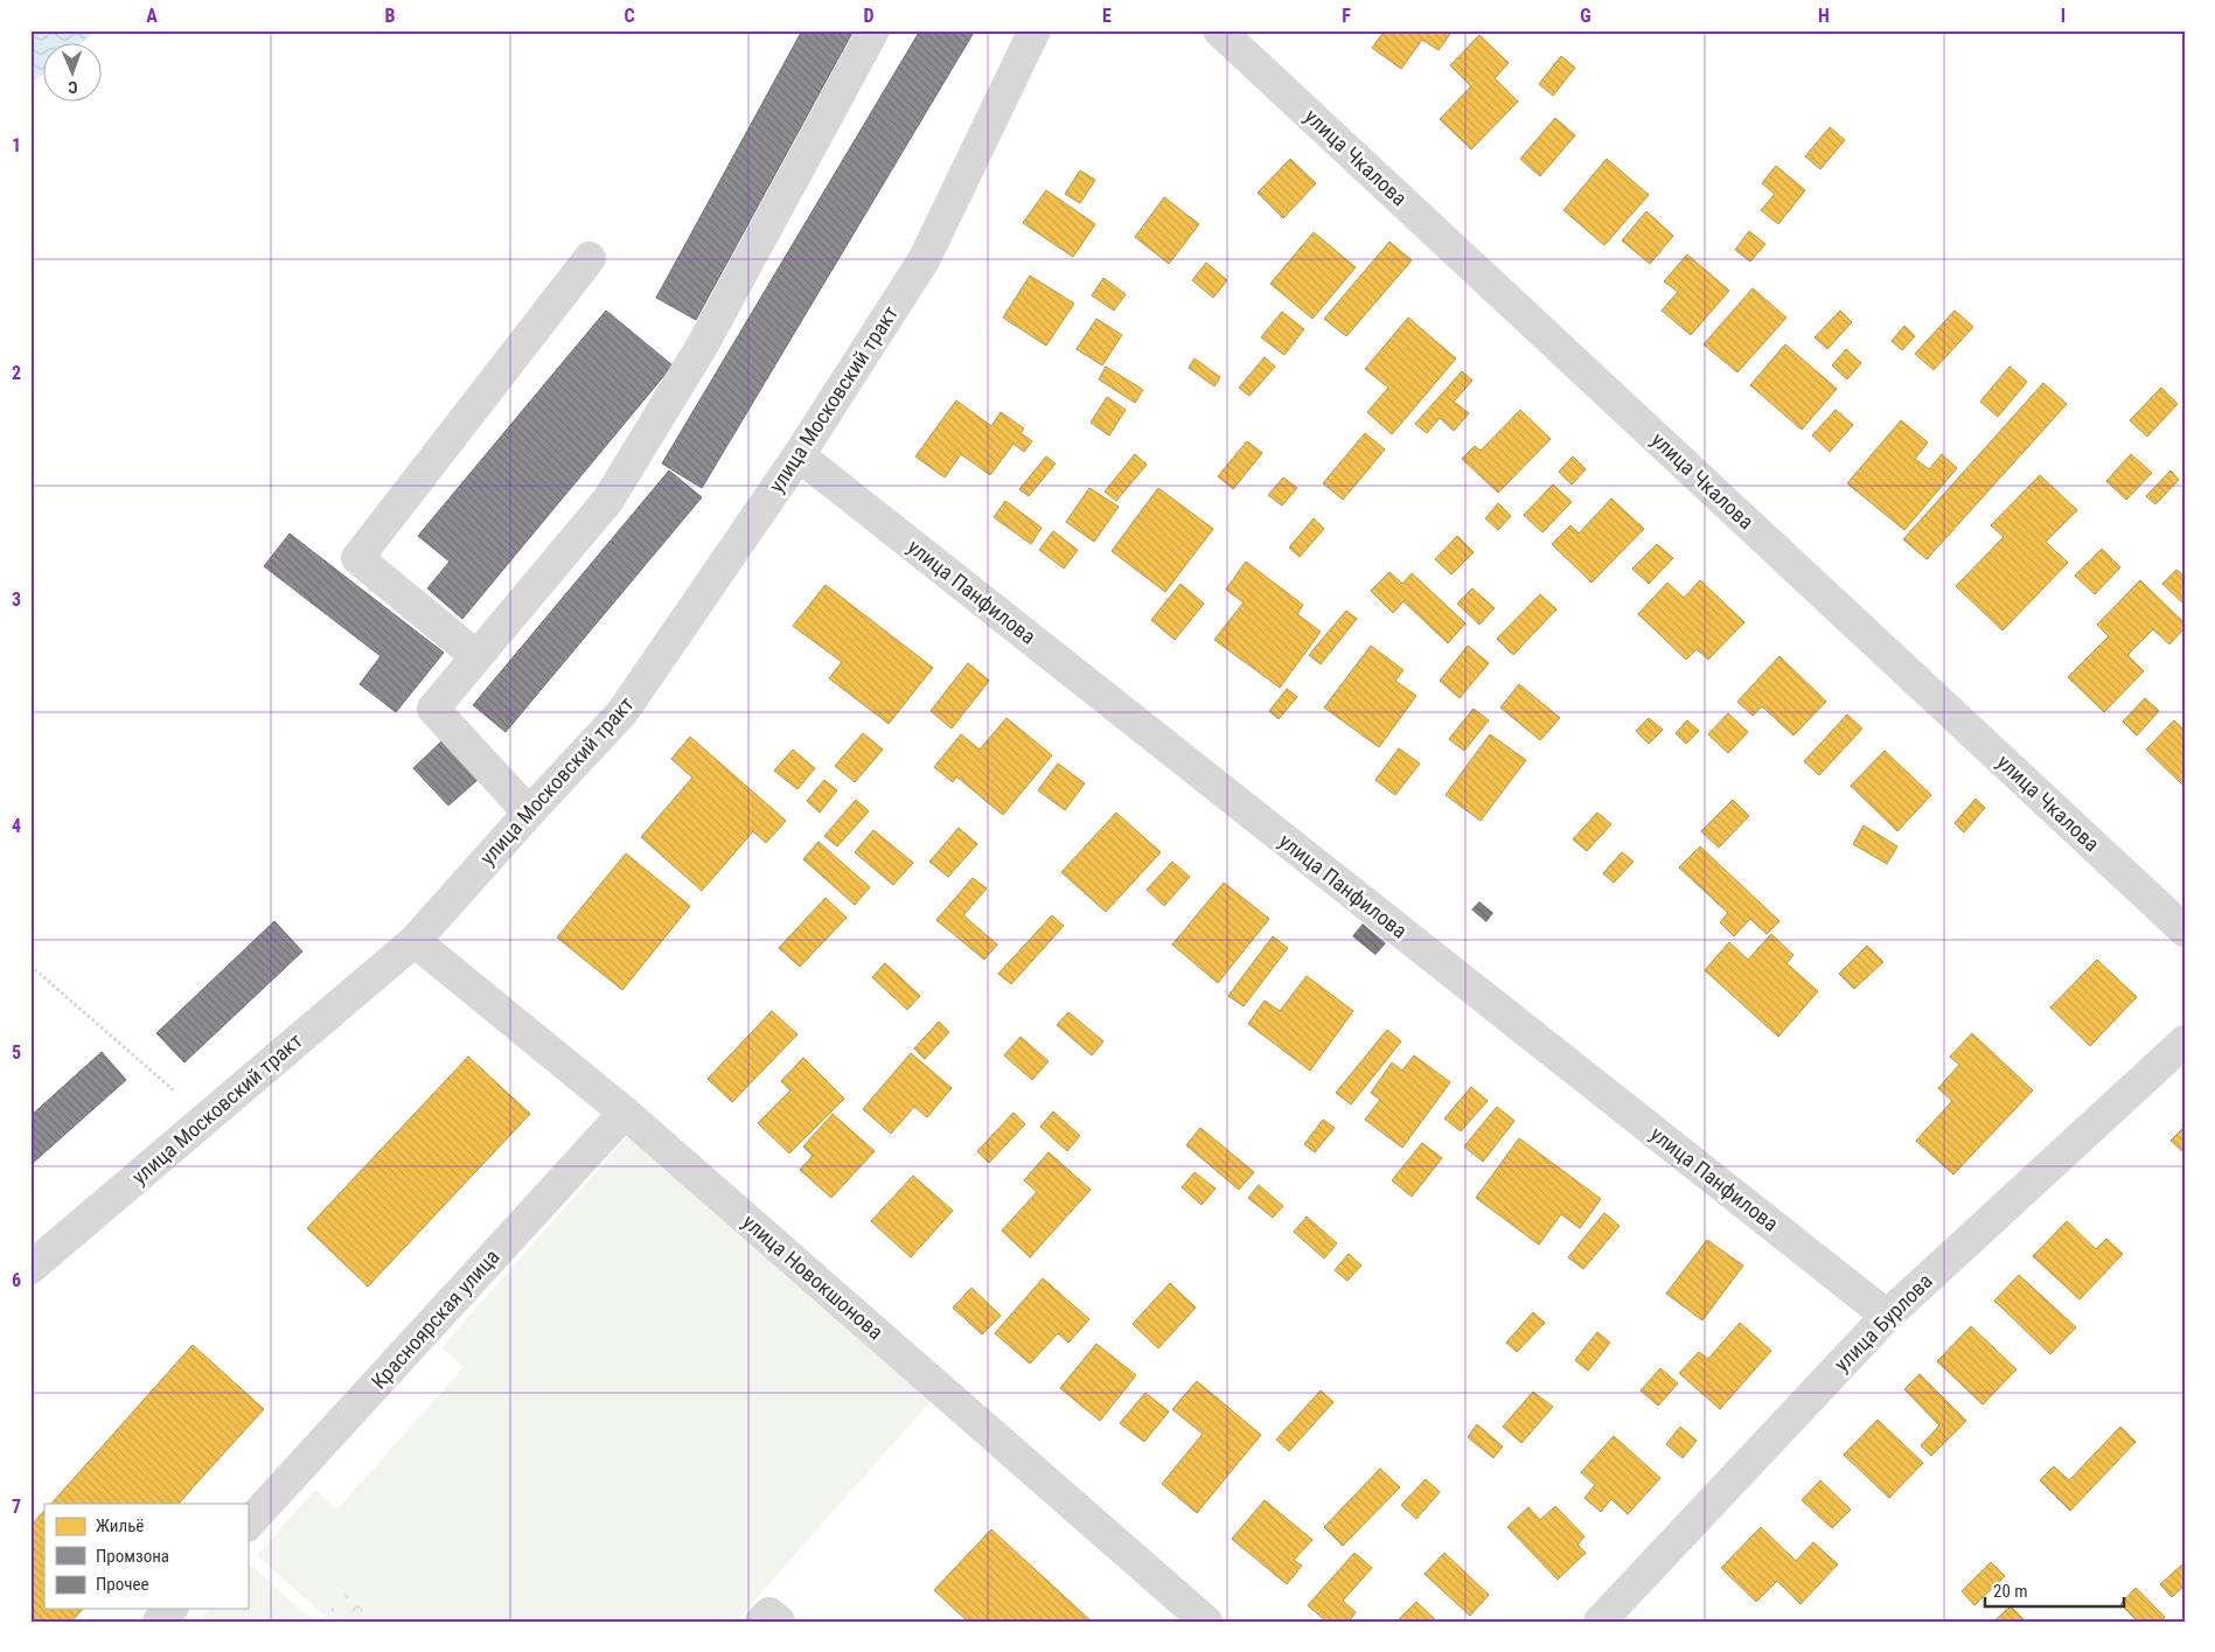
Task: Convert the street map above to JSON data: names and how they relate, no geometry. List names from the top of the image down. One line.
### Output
{"streets":{"street":["улица Чкалова","улица Московский тракт","улица Панфилова","улица Новокшонова","Красноярская улица","улица Бурлова"]},"crossings":[["улица Московский тракт","улица Панфилова"],["улица Московский тракт","улица Новокшонова"],["улица Панфилова","улица Бурлова"],["улица Новокшонова","Красноярская улица"]],"legend":["Жильё","Промзона","Прочее"],"scale_bar":"20 m","north":"bottom","grid":{"columns":["A","B","C","D","E","F","G","H","I"],"rows":["1","2","3","4","5","6","7"]}}
